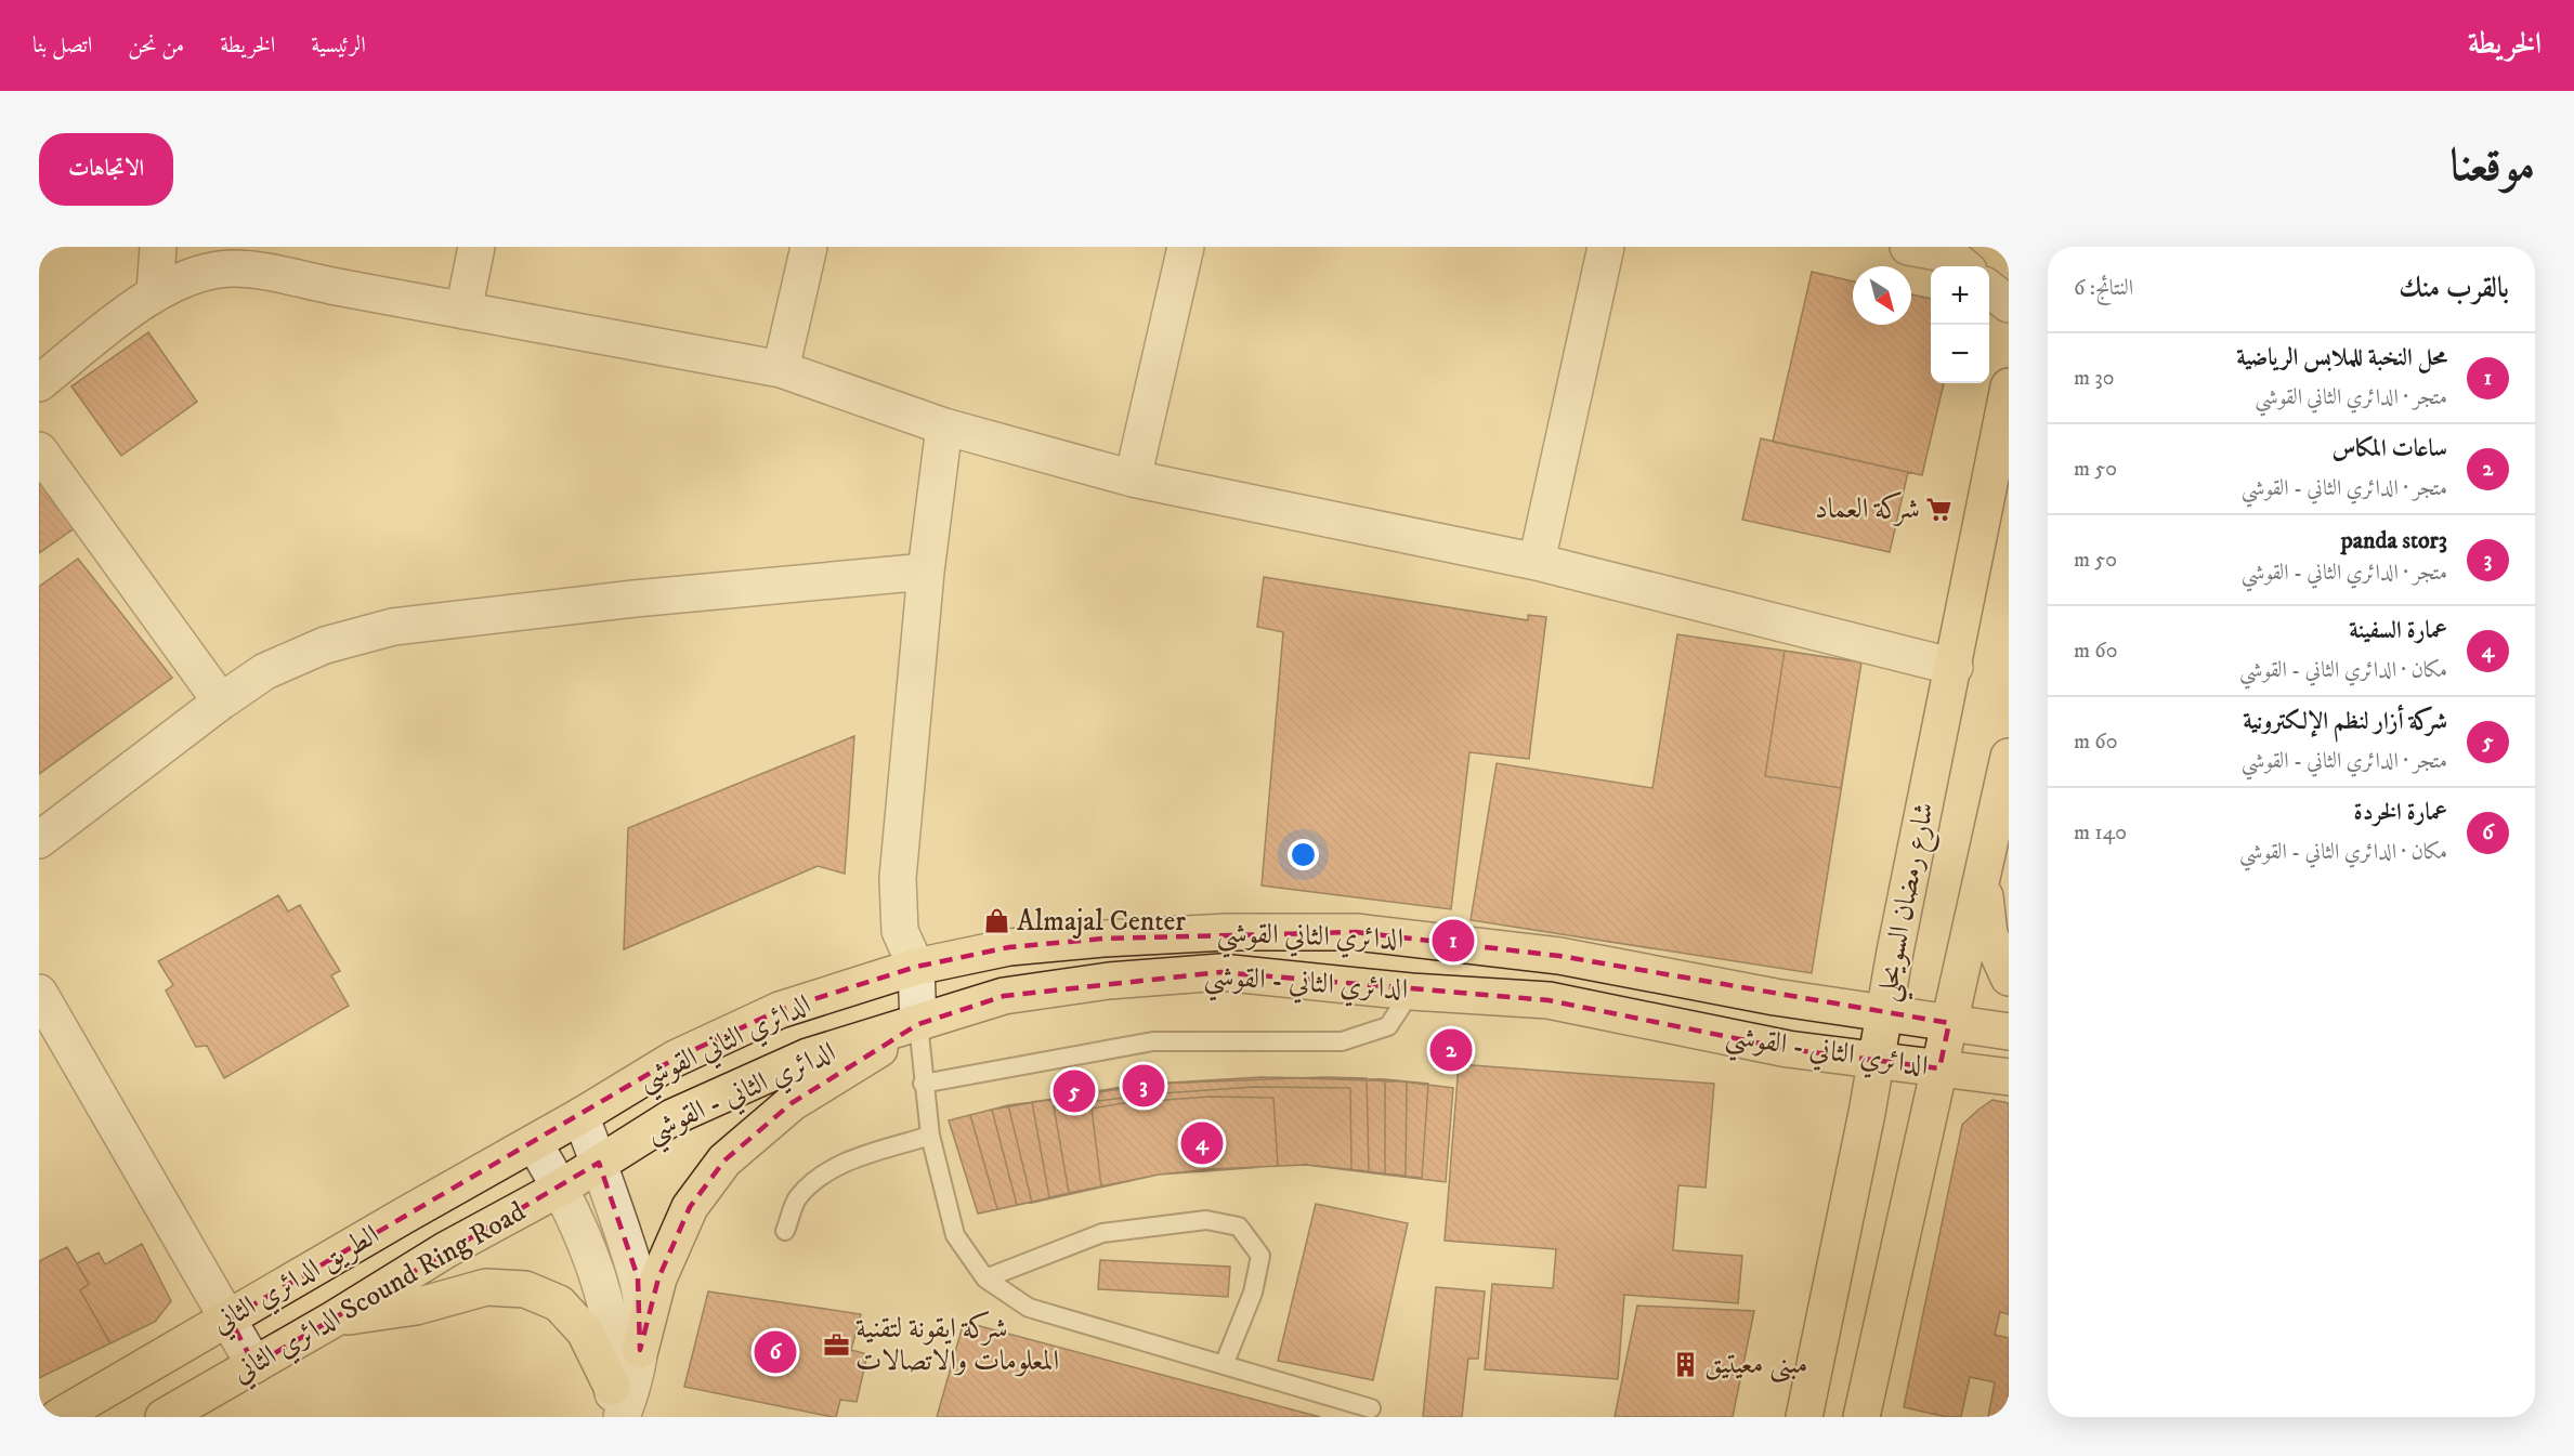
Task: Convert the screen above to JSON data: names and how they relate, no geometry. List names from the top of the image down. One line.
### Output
{"streets":{"main road":["شارع رمضان السويحلي","الدائري الثاني القوشي","الدائري الثاني - القوشي","الطريق الدائري الثاني","الدائري الثاني Scound Ring Road"]},"crossings":[["شارع رمضان السويحلي","الدائري الثاني القوشي"],["شارع رمضان السويحلي","الدائري الثاني - القوشي"],["الدائري الثاني القوشي","الطريق الدائري الثاني"],["الدائري الثاني - القوشي","الدائري الثاني Scound Ring Road"]],"places":{"supermarket":["شركة العماد"],"shop":["Almajal Center"],"office":["شركة ايقونة لتقنية المعلومات والاتصالات"],"building":["مبنى معيتيق"]},"north":"bottom right","page":{"header":"الخريطة","nav":["الرئيسية","الخريطة","من نحن","اتصل بنا"],"title":"موقعنا","buttons":"الاتجاهات","heading":["بالقرب منك","النتائج: 6"],"map_buttons":["+","−"],"list":[{"mark":"1","name":"محل النخبة للملابس الرياضية","note":"متجر · الدائري الثاني القوشي","value":"30 m"},{"mark":"2","name":"ساعات المكاس","note":"متجر · الدائري الثاني - القوشي","value":"50 m"},{"mark":"3","name":"panda stor3","note":"متجر · الدائري الثاني - القوشي","value":"50 m"},{"mark":"4","name":"عمارة السفينة","note":"مكان · الدائري الثاني - القوشي","value":"60 m"},{"mark":"5","name":"شركة أزار لنظم الإلكترونية","note":"متجر · الدائري الثاني - القوشي","value":"60 m"},{"mark":"6","name":"عمارة الخردة","note":"مكان · الدائري الثاني - القوشي","value":"140 m"}],"pins":["1","2","3","5","4","6"]}}
